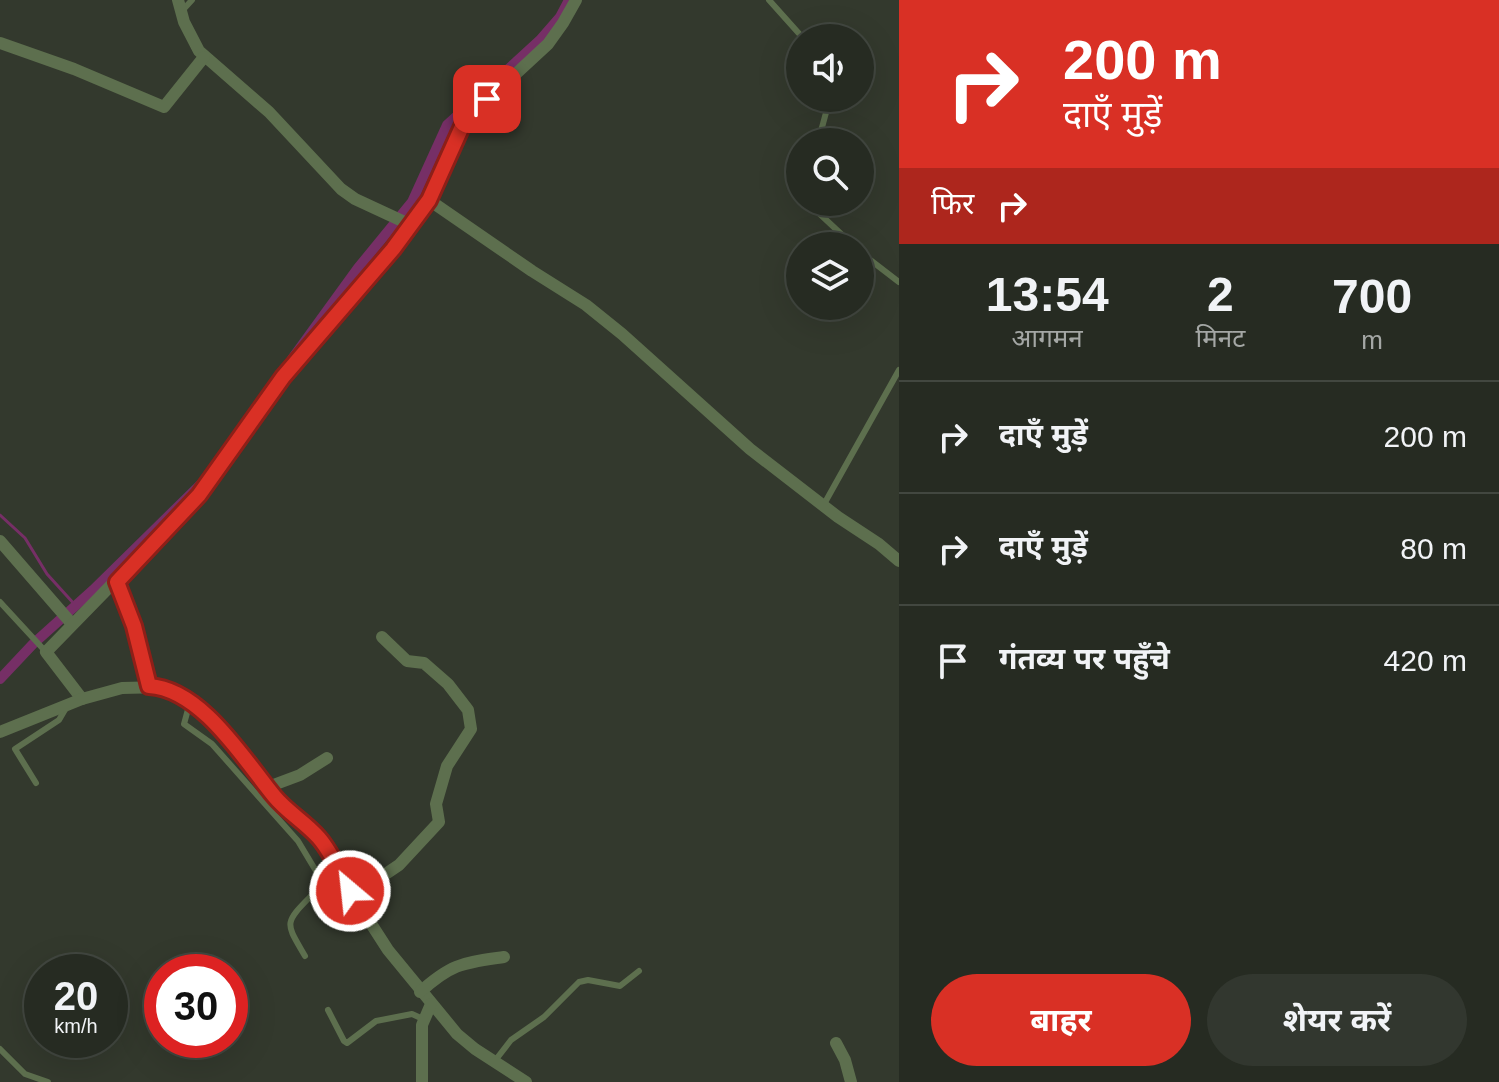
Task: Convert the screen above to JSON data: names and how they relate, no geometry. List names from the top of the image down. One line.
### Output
{"page":{"turn":["200 m","दाएँ मुड़ें"],"then":"फिर","eta":["13:54","आगमन","2","मिनट","700","m"],"list":[{"name":"दाएँ मुड़ें","value":"200 m"},{"name":"दाएँ मुड़ें","value":"80 m"},{"name":"गंतव्य पर पहुँचे","value":"420 m"}],"speed":"20 km/h","limit":"30","buttons":["बाहर","शेयर करें"]}}
